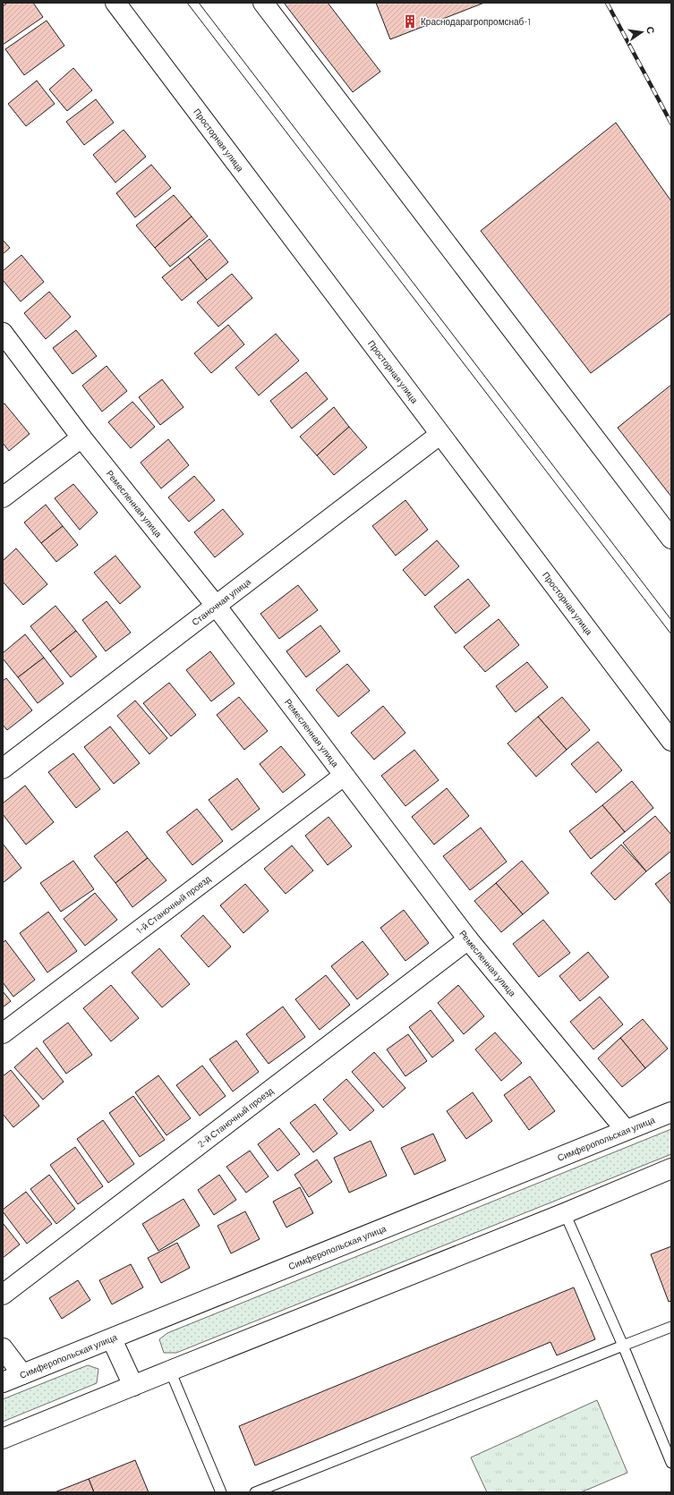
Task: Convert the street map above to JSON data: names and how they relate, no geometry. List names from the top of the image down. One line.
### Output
{"streets":{"street":["Просторная улица","Ремесленная улица","Станочная улица","1-й Станочный проезд","2-й Станочный проезд","Симферопольская улица"]},"crossings":[["Просторная улица","Станочная улица"],["Ремесленная улица","Станочная улица"],["Ремесленная улица","1-й Станочный проезд"],["Ремесленная улица","2-й Станочный проезд"],["Ремесленная улица","Симферопольская улица"]],"places":{"building":["Краснодарагропромснаб-1"]},"north":"right"}
